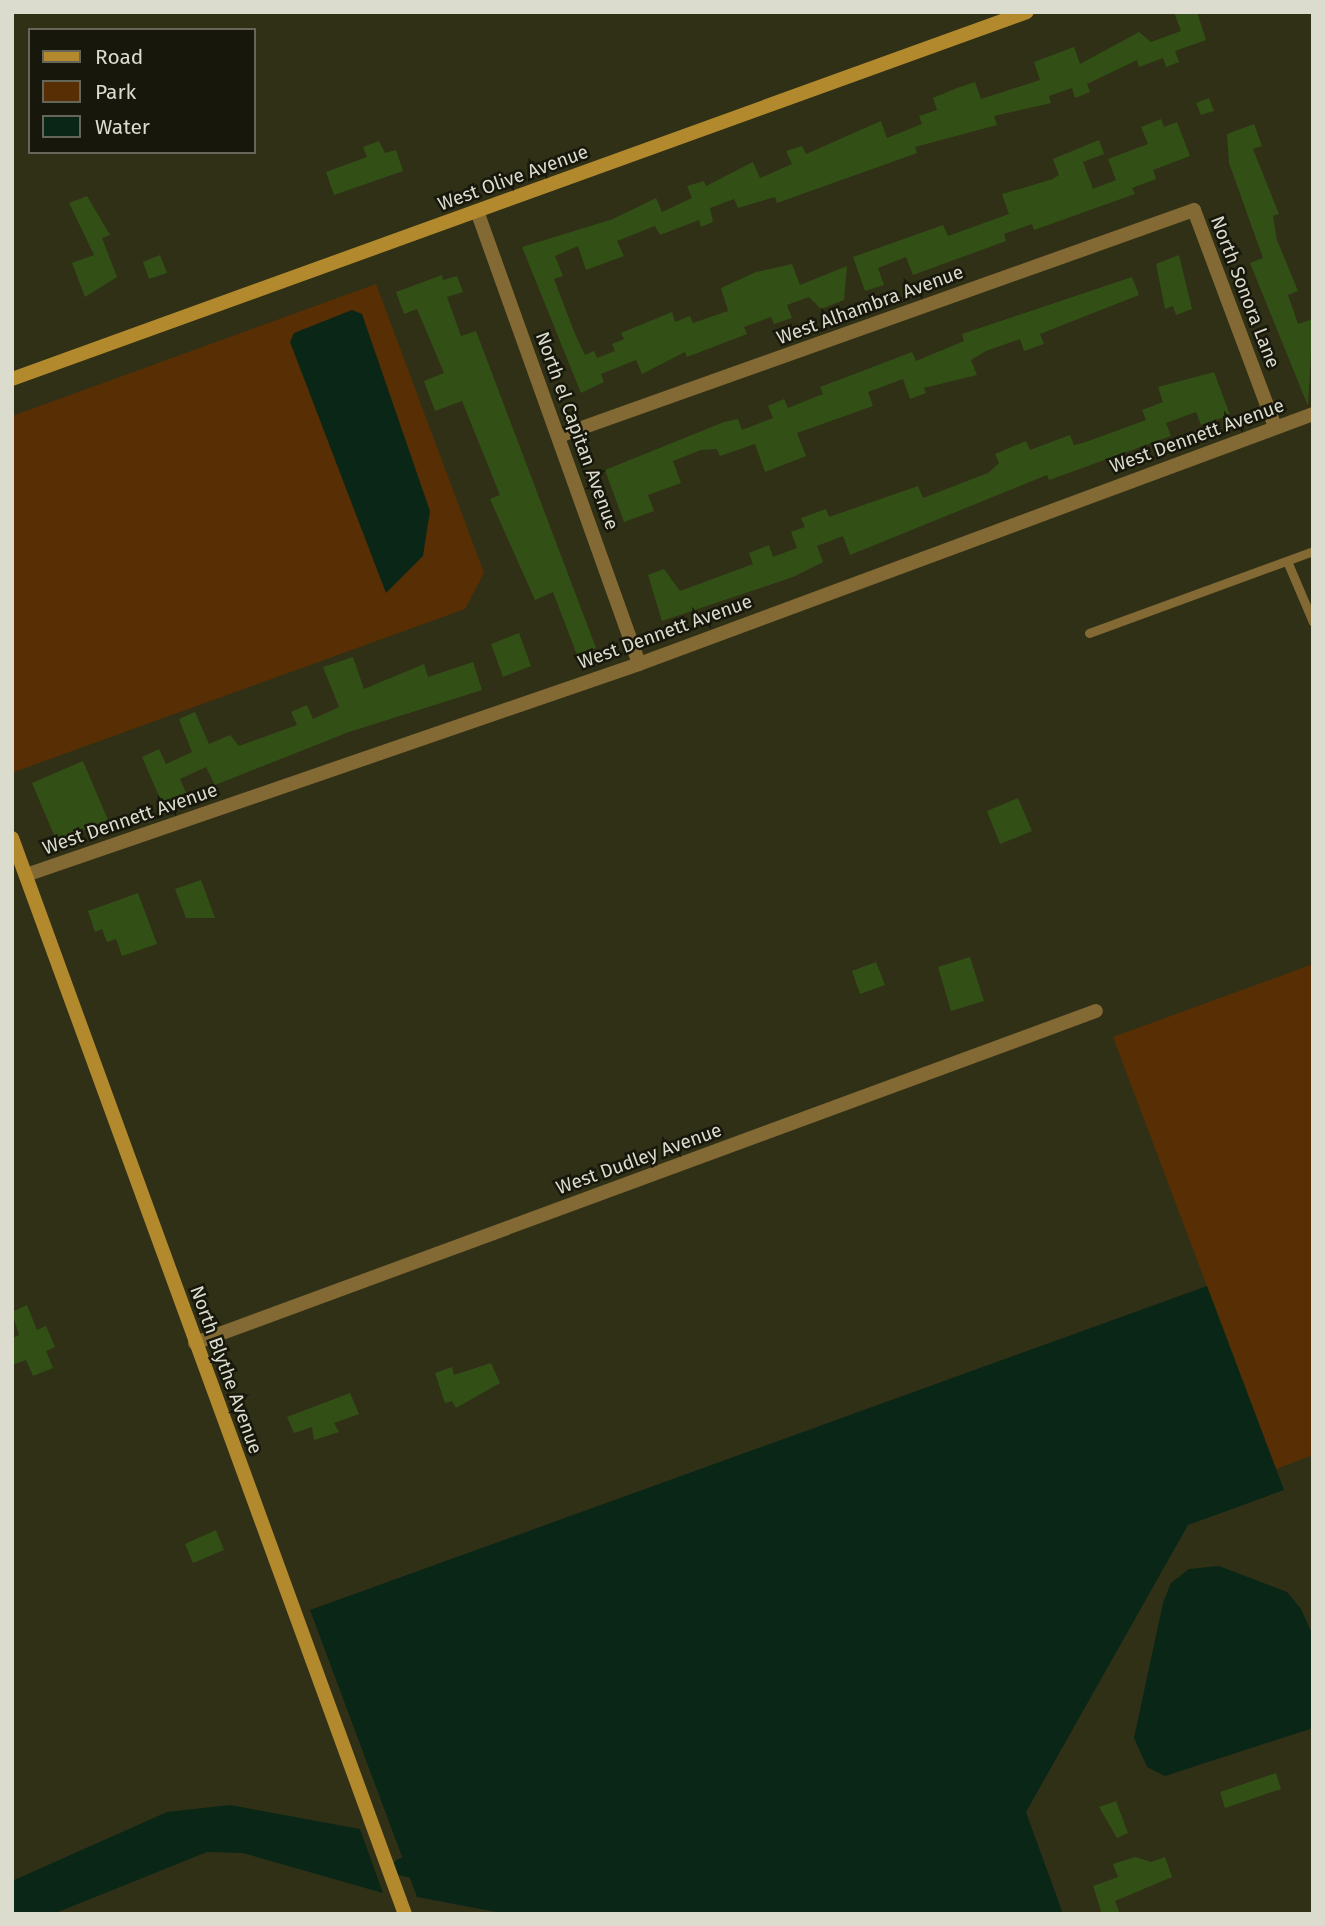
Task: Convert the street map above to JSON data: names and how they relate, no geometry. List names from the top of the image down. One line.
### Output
{"streets":{"street":["West Olive Avenue","North Sonora Lane","West Alhambra Avenue","North el Capitan Avenue","West Dennett Avenue","West Dudley Avenue","North Blythe Avenue"]},"crossings":[["West Olive Avenue","North el Capitan Avenue"],["North Sonora Lane","West Alhambra Avenue"],["North Sonora Lane","West Dennett Avenue"],["West Alhambra Avenue","North el Capitan Avenue"],["North el Capitan Avenue","West Dennett Avenue"],["West Dennett Avenue","North Blythe Avenue"],["West Dudley Avenue","North Blythe Avenue"]],"legend":["Road","Park","Water"]}
